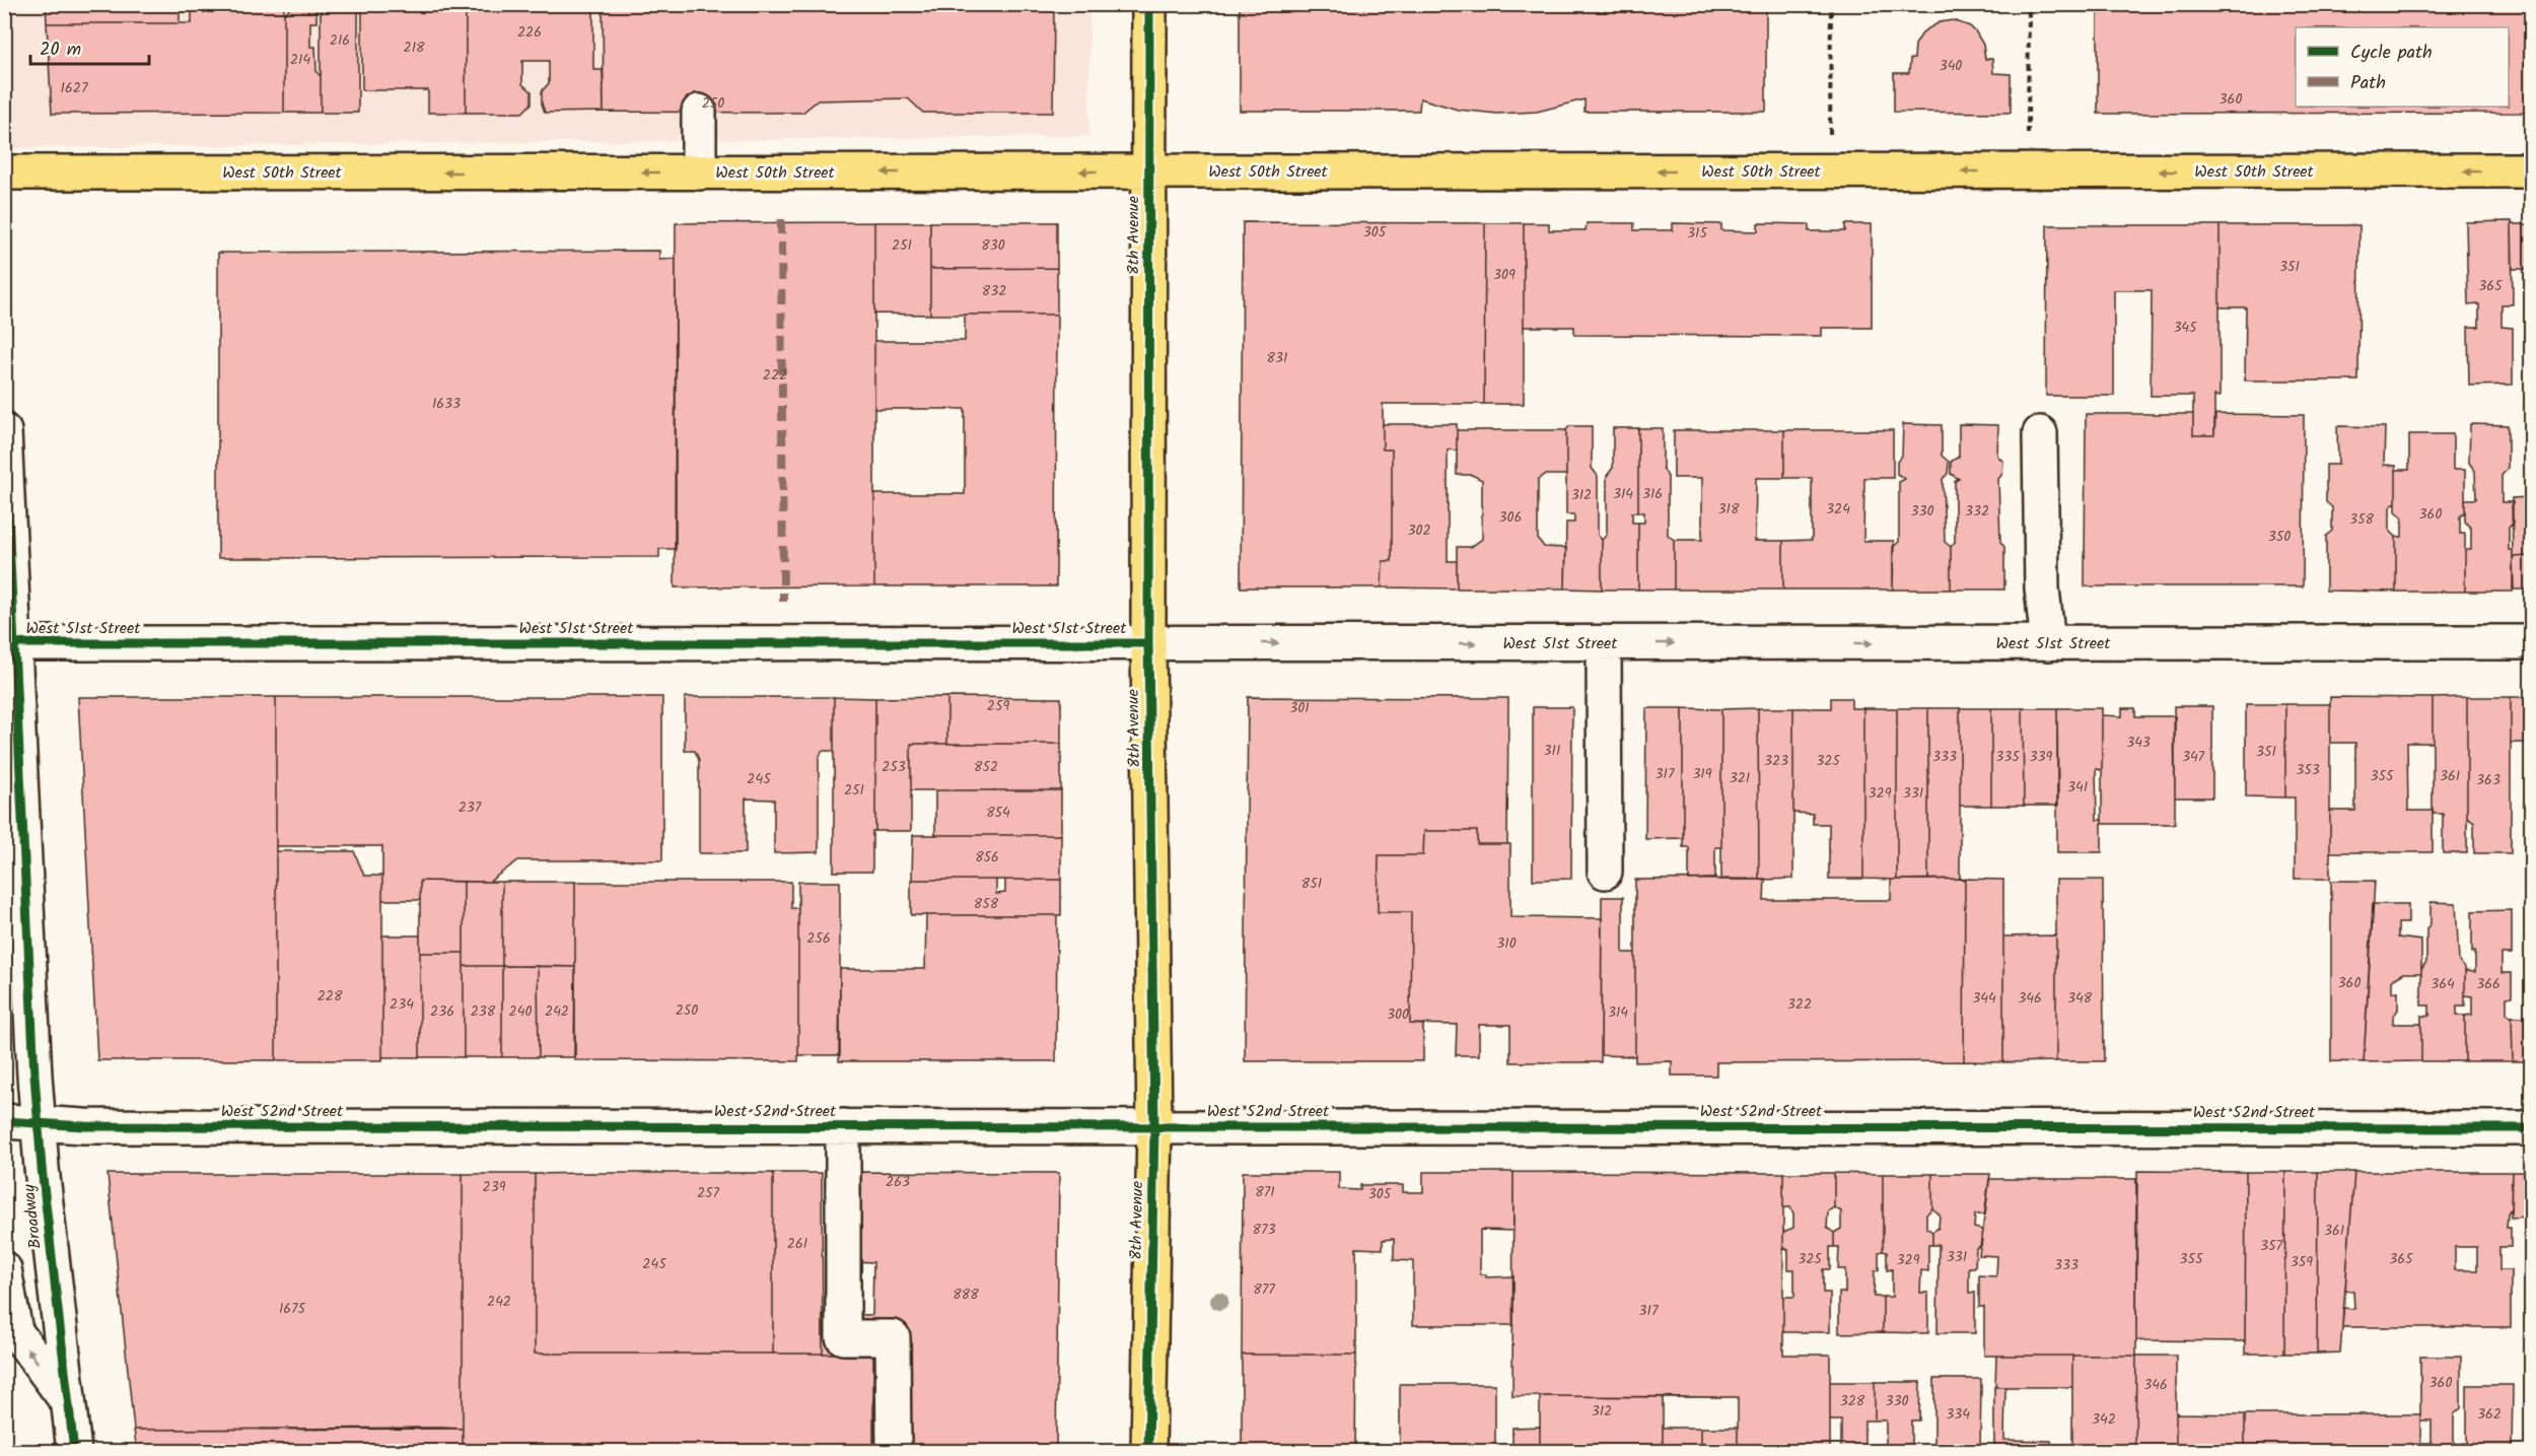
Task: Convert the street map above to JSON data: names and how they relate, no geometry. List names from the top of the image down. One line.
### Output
{"streets":{"main road":["West 50th Street","8th Avenue"],"street":["West 51st Street","West 52nd Street","Broadway"]},"crossings":[["West 50th Street","8th Avenue"],["8th Avenue","West 51st Street"],["8th Avenue","West 52nd Street"],["West 51st Street","Broadway"],["West 52nd Street","Broadway"]],"one_way":["West 50th Street","West 51st Street"],"house_numbers":["226","216","218","214","340","1627","360","250","305","315","251","830","351","309","365","832","345","831","222","1633","314","316","312","318","324","330","332","360","306","358","302","350","259","301","343","311","351","333","335","339","347","323","325","253","852","353","317","319","355","361","321","245","363","341","251","329","331","237","854","856","851","858","256","310","360","364","366","228","344","346","348","234","322","250","236","238","240","242","314","300","263","239","871","257","305","873","361","261","357","331","325","355","365","329","359","245","333","877","888","242","1675","317","360","346","328","330","312","334","362","342"],"legend":["Cycle path","Path"],"scale_bar":"20 m"}
